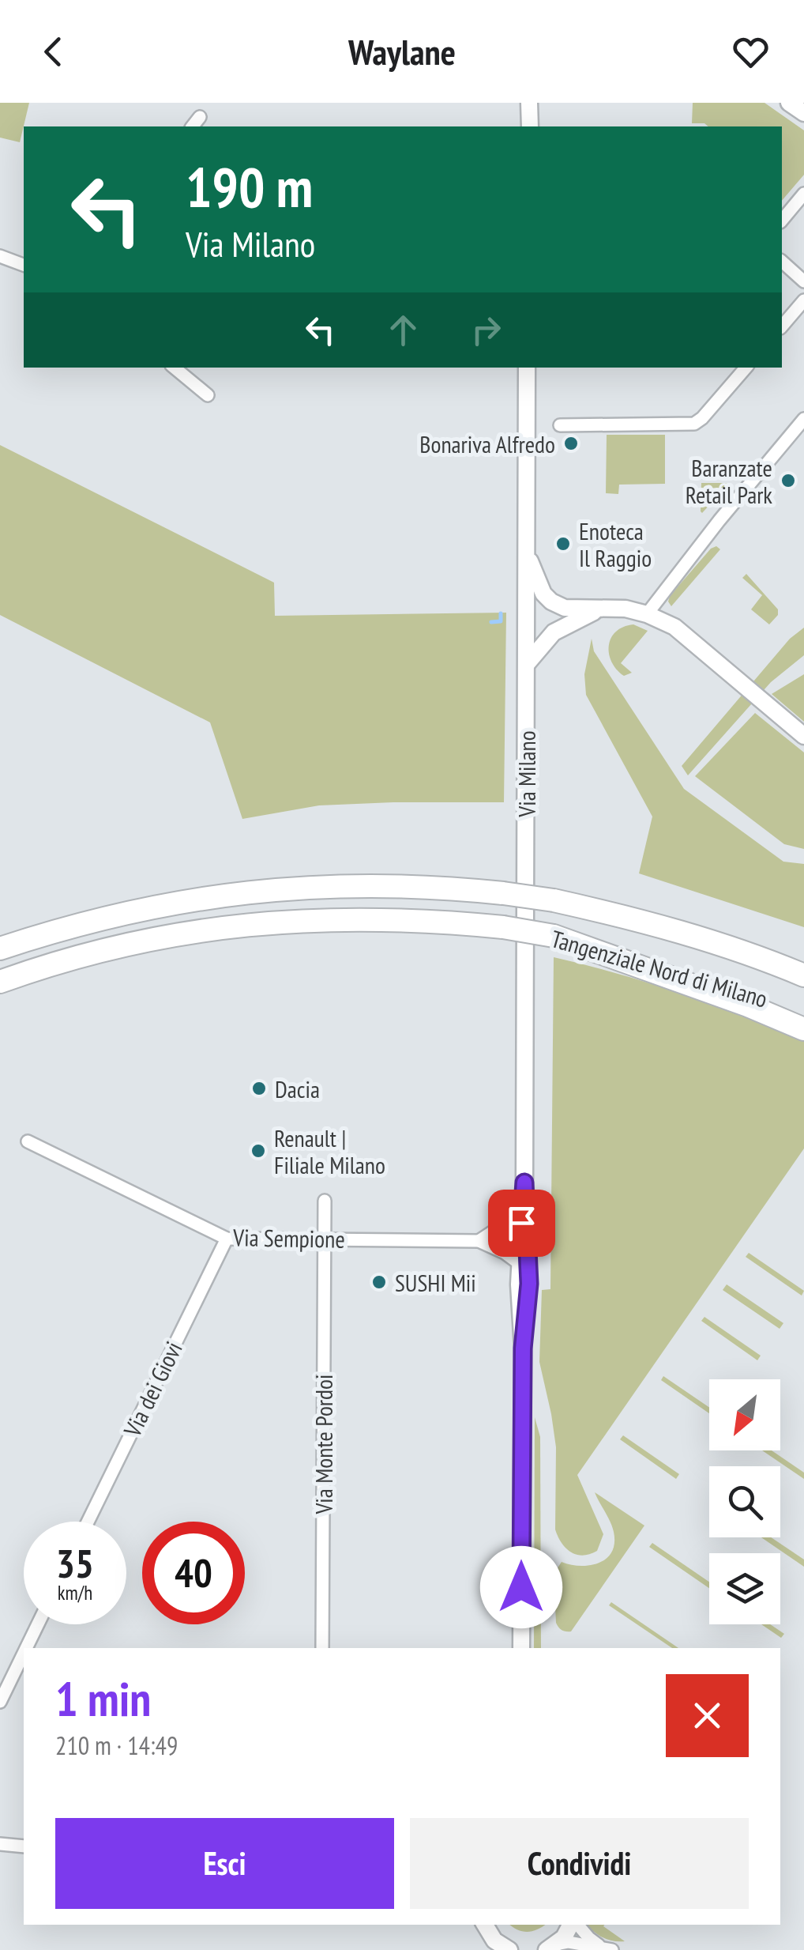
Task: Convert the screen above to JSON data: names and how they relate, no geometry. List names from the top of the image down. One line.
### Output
{"streets":{"highway":["Tangenziale Nord di Milano"],"street":["Via Milano","Via Sempione","Via dei Giovi","Via Monte Pordoi"]},"crossings":[["Via Milano","Via Sempione"],["Via Sempione","Via dei Giovi"],["Via Sempione","Via Monte Pordoi"]],"places":["Bonariva Alfredo","Baranzate Retail Park","Enoteca Il Raggio","Dacia","Renault | Filiale Milano","SUSHI Mii"],"north":"bottom left","page":{"header":"Waylane","turn":["190 m","Via Milano"],"speed":"35 km/h","limit":"40","heading":["1 min","210 m · 14:49"],"buttons":["Esci","Condividi"]}}
